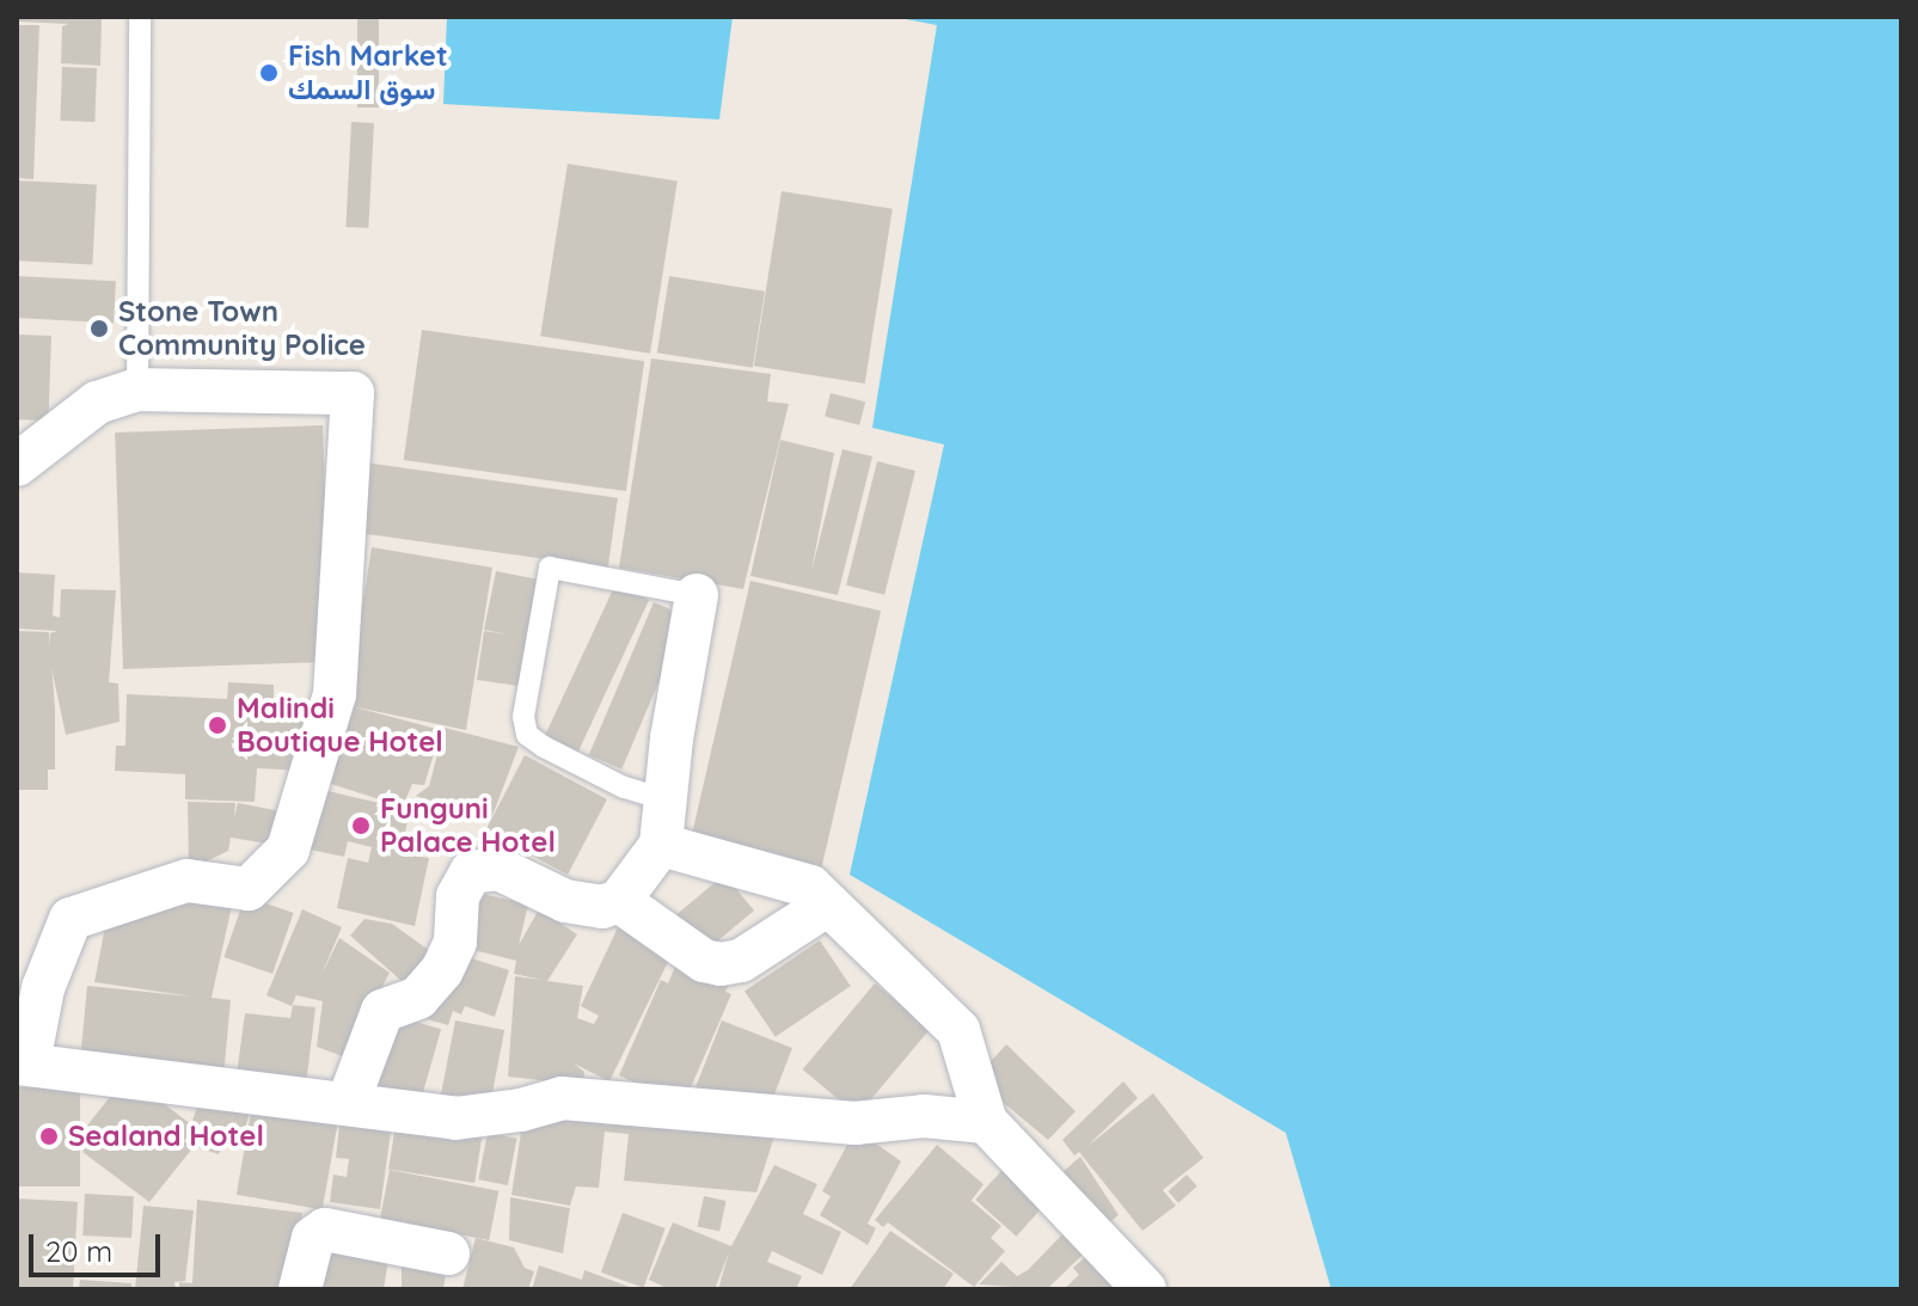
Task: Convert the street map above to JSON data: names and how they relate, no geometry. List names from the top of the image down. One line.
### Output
{"places":["Fish Market سوق السمك","Stone Town Community Police","Malindi Boutique Hotel","Funguni Palace Hotel","Sealand Hotel"],"scale_bar":"20 m"}
